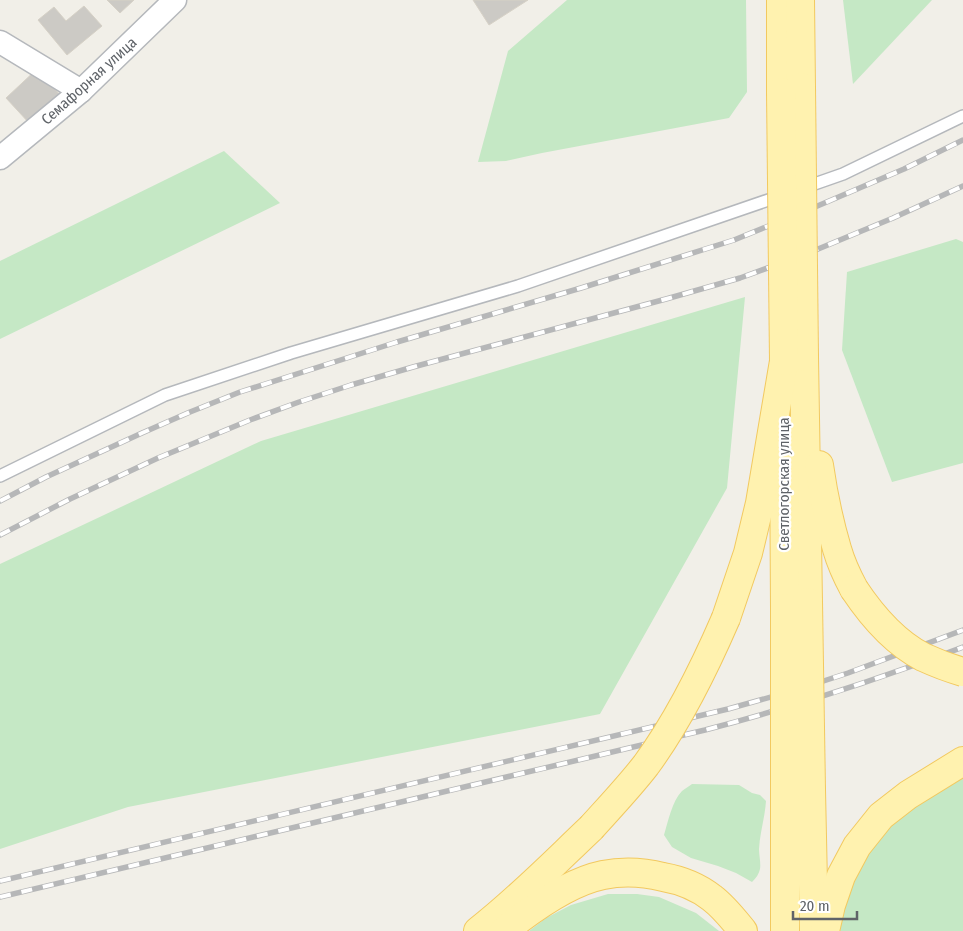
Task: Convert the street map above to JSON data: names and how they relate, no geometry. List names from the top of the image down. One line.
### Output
{"streets":{"main road":["Светлогорская улица"],"street":["Семафорная улица"]},"scale_bar":"20 m"}
